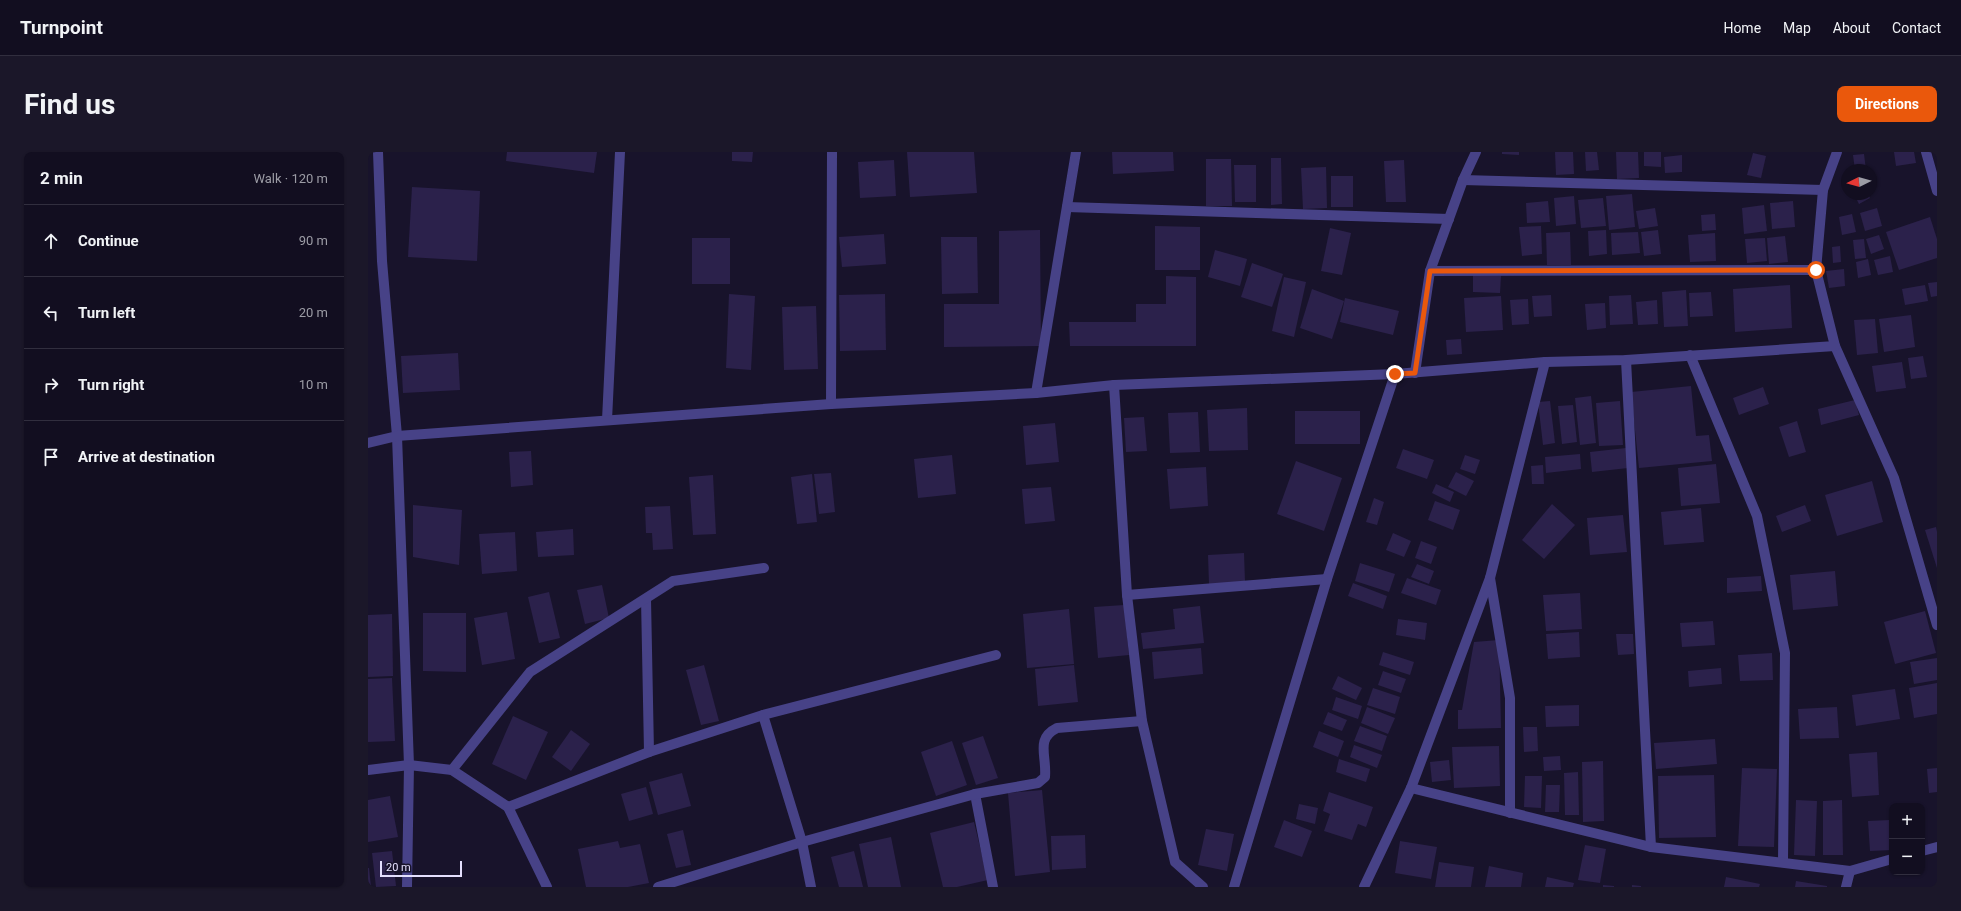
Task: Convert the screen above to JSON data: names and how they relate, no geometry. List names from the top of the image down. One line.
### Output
{"scale_bar":"20 m","north":"left","page":{"header":"Turnpoint","nav":["Home","Map","About","Contact"],"buttons":"Directions","title":"Find us","heading":["2 min","Walk · 120 m"],"list":[["Continue","90 m"],["Turn left","20 m"],["Turn right","10 m"],"Arrive at destination"],"map_buttons":["+","−"],"scale":"20 m"}}
